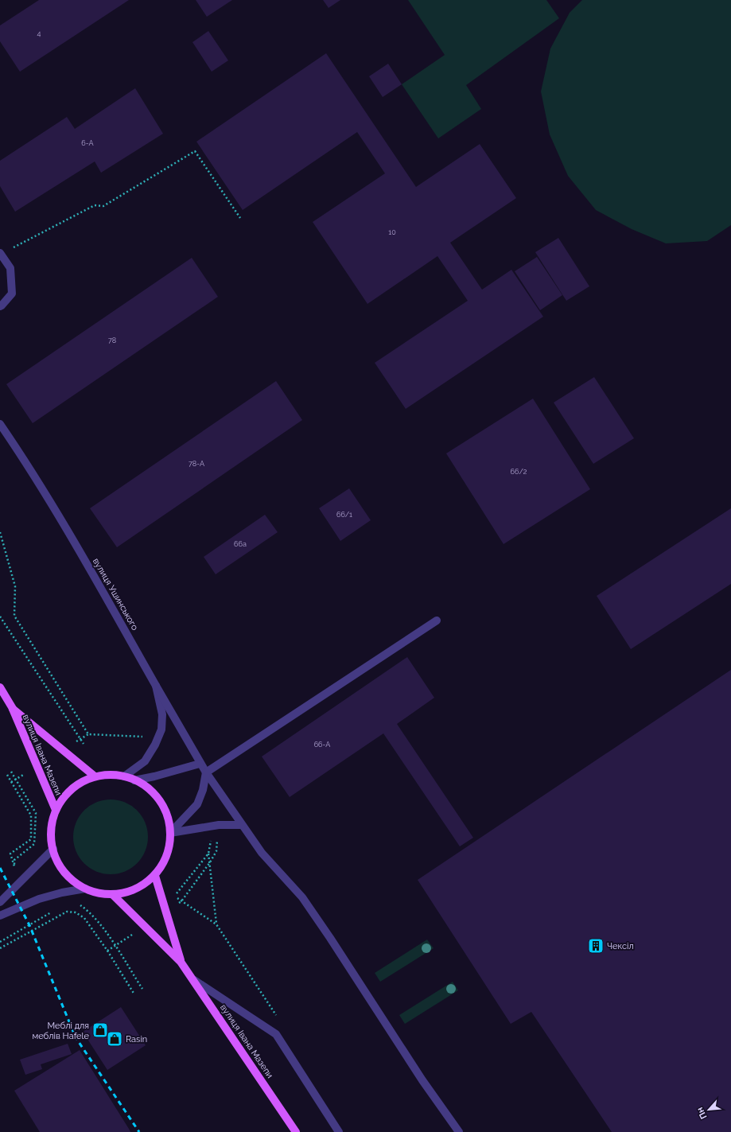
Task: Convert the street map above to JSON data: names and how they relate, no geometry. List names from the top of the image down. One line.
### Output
{"streets":{"main road":["вулиця Івана Мазепи"],"street":["вулиця Ушинського"]},"crossings":[["вулиця Ушинського","вулиця Івана Мазепи"]],"places":{"building":["Чексіл"],"shop":["Меблі для меблів Hafele","Rasin"]},"house_numbers":["4","6-А","10","78","78-А","66/2","66/1","66а","66-А"],"north":"bottom left"}
